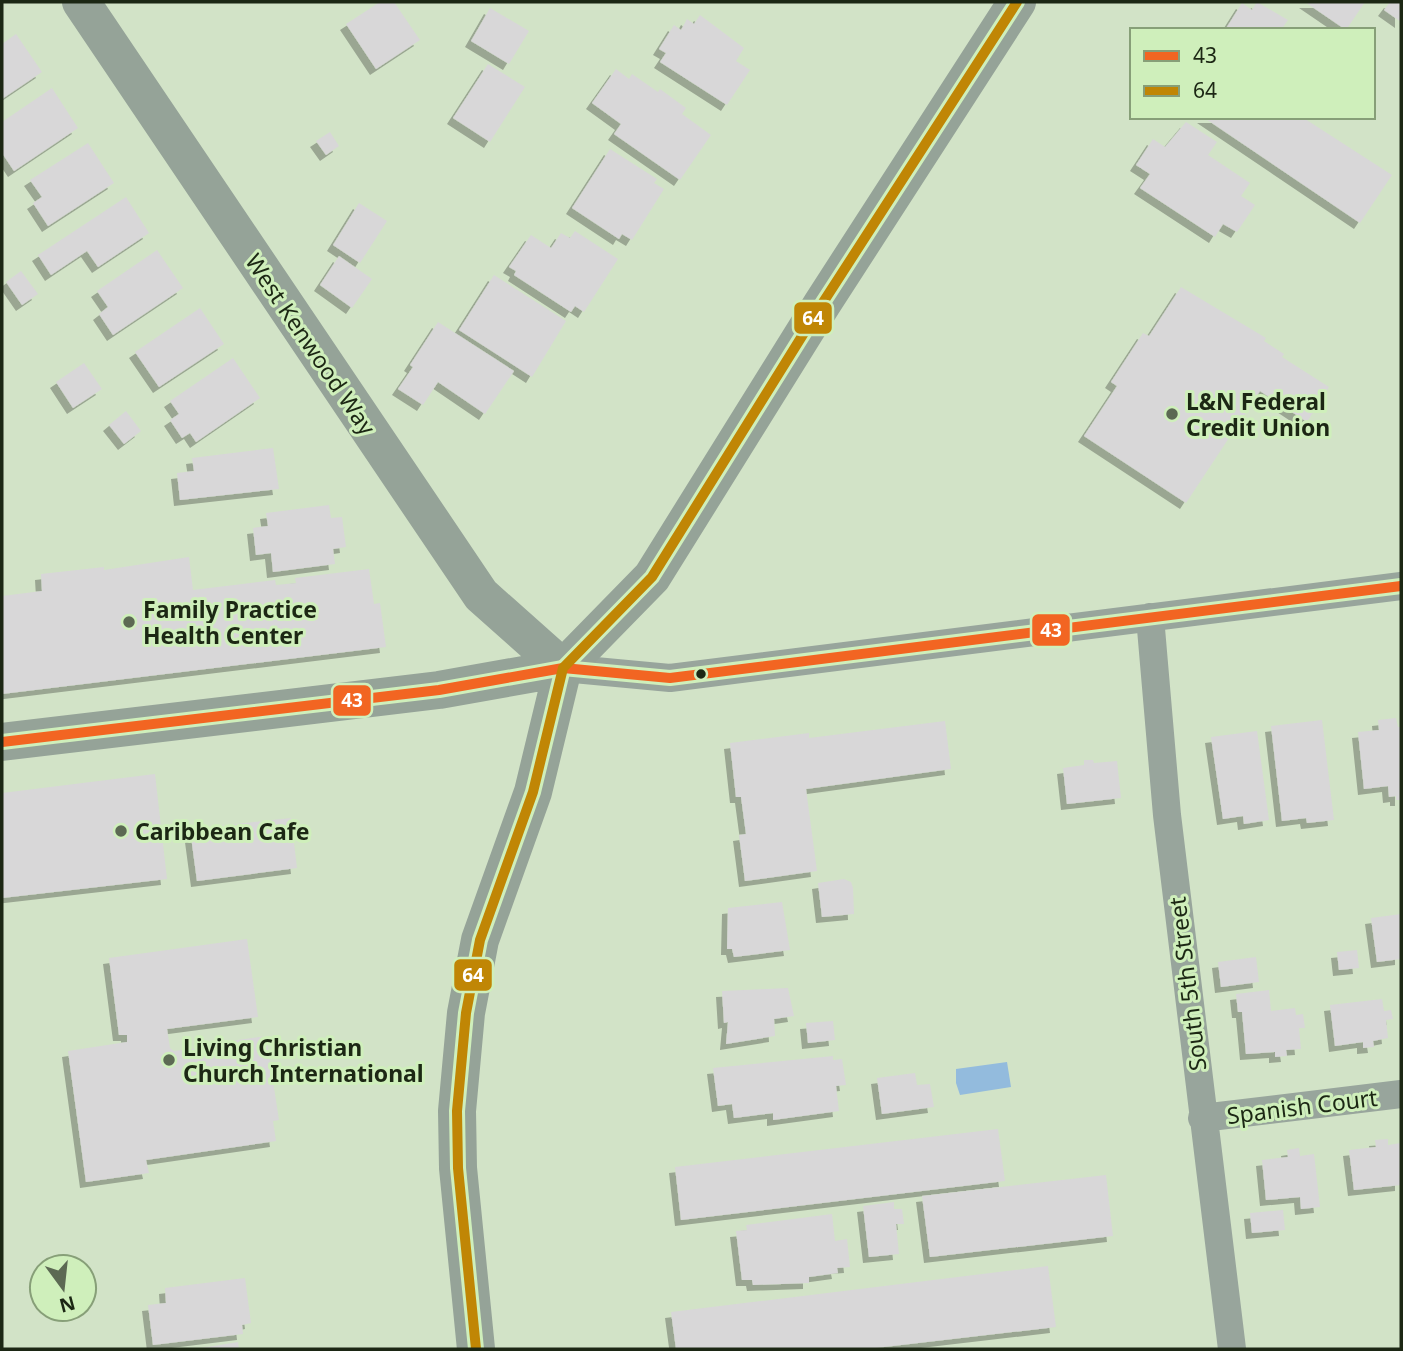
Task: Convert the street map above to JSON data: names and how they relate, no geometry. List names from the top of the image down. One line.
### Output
{"streets":{"main road":["West Kenwood Way"],"street":["South 5th Street","Spanish Court"]},"crossings":[["South 5th Street","Spanish Court"]],"places":["L&N Federal Credit Union","Family Practice Health Center","Caribbean Cafe","Living Christian Church International"],"lines":["transit line 64","transit line 43"],"legend":["43","64"],"north":"bottom"}
